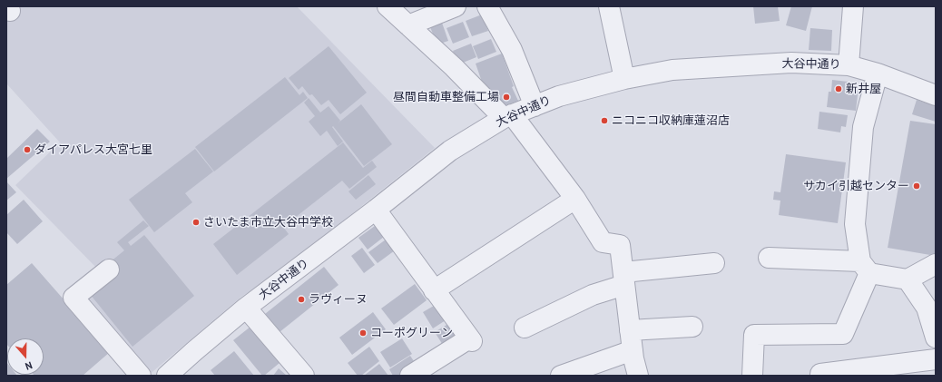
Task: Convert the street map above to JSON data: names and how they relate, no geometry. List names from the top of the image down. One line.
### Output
{"streets":{"street":["大谷中通り"]},"places":["新井屋","昼間自動車整備工場","ニコニコ収納庫蓮沼店","ダイアパレス大宮七里","サカイ引越センター","さいたま市立大谷中学校","ラヴィーヌ","コーポグリーン"],"north":"bottom"}
